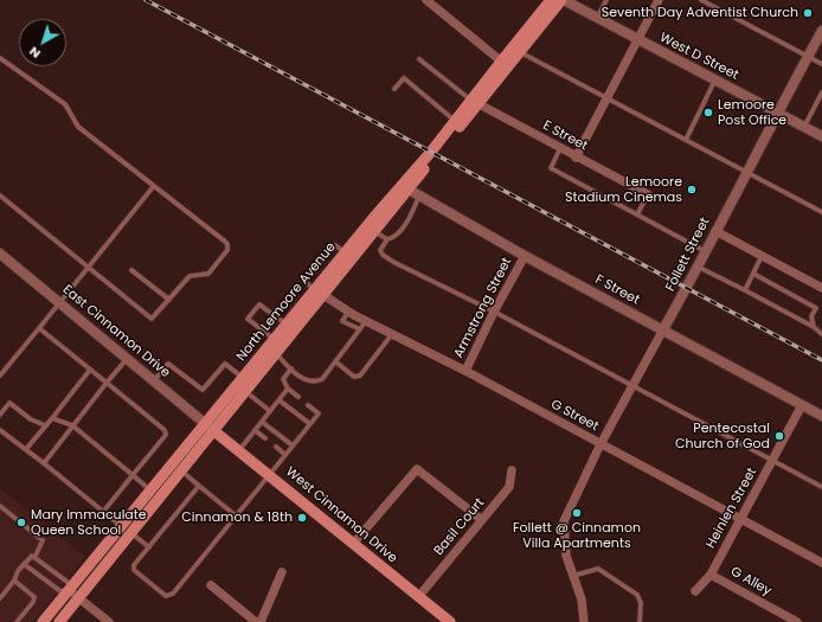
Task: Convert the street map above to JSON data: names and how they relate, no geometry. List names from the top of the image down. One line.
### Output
{"streets":{"main road":["North Lemoore Avenue","West Cinnamon Drive"],"street":["West D Street","E Street","Follett Street","F Street","Armstrong Street","East Cinnamon Drive","G Street","Heinlen Street","Basil Court","G Alley"]},"crossings":[["West D Street","Follett Street"],["West D Street","North Lemoore Avenue"],["E Street","North Lemoore Avenue"],["Follett Street","F Street"],["Follett Street","G Street"],["F Street","North Lemoore Avenue"],["F Street","Armstrong Street"],["F Street","Heinlen Street"],["North Lemoore Avenue","East Cinnamon Drive"],["North Lemoore Avenue","G Street"],["North Lemoore Avenue","West Cinnamon Drive"],["Armstrong Street","G Street"],["East Cinnamon Drive","West Cinnamon Drive"],["G Street","Heinlen Street"],["Heinlen Street","G Alley"],["West Cinnamon Drive","Basil Court"]],"places":["Seventh Day Adventist Church","Lemoore Post Office","Lemoore Stadium Cinemas","Pentecostal Church of God","Follett @ Cinnamon Villa Apartments","Cinnamon & 18th","Mary Immaculate Queen School"],"north":"bottom left"}
